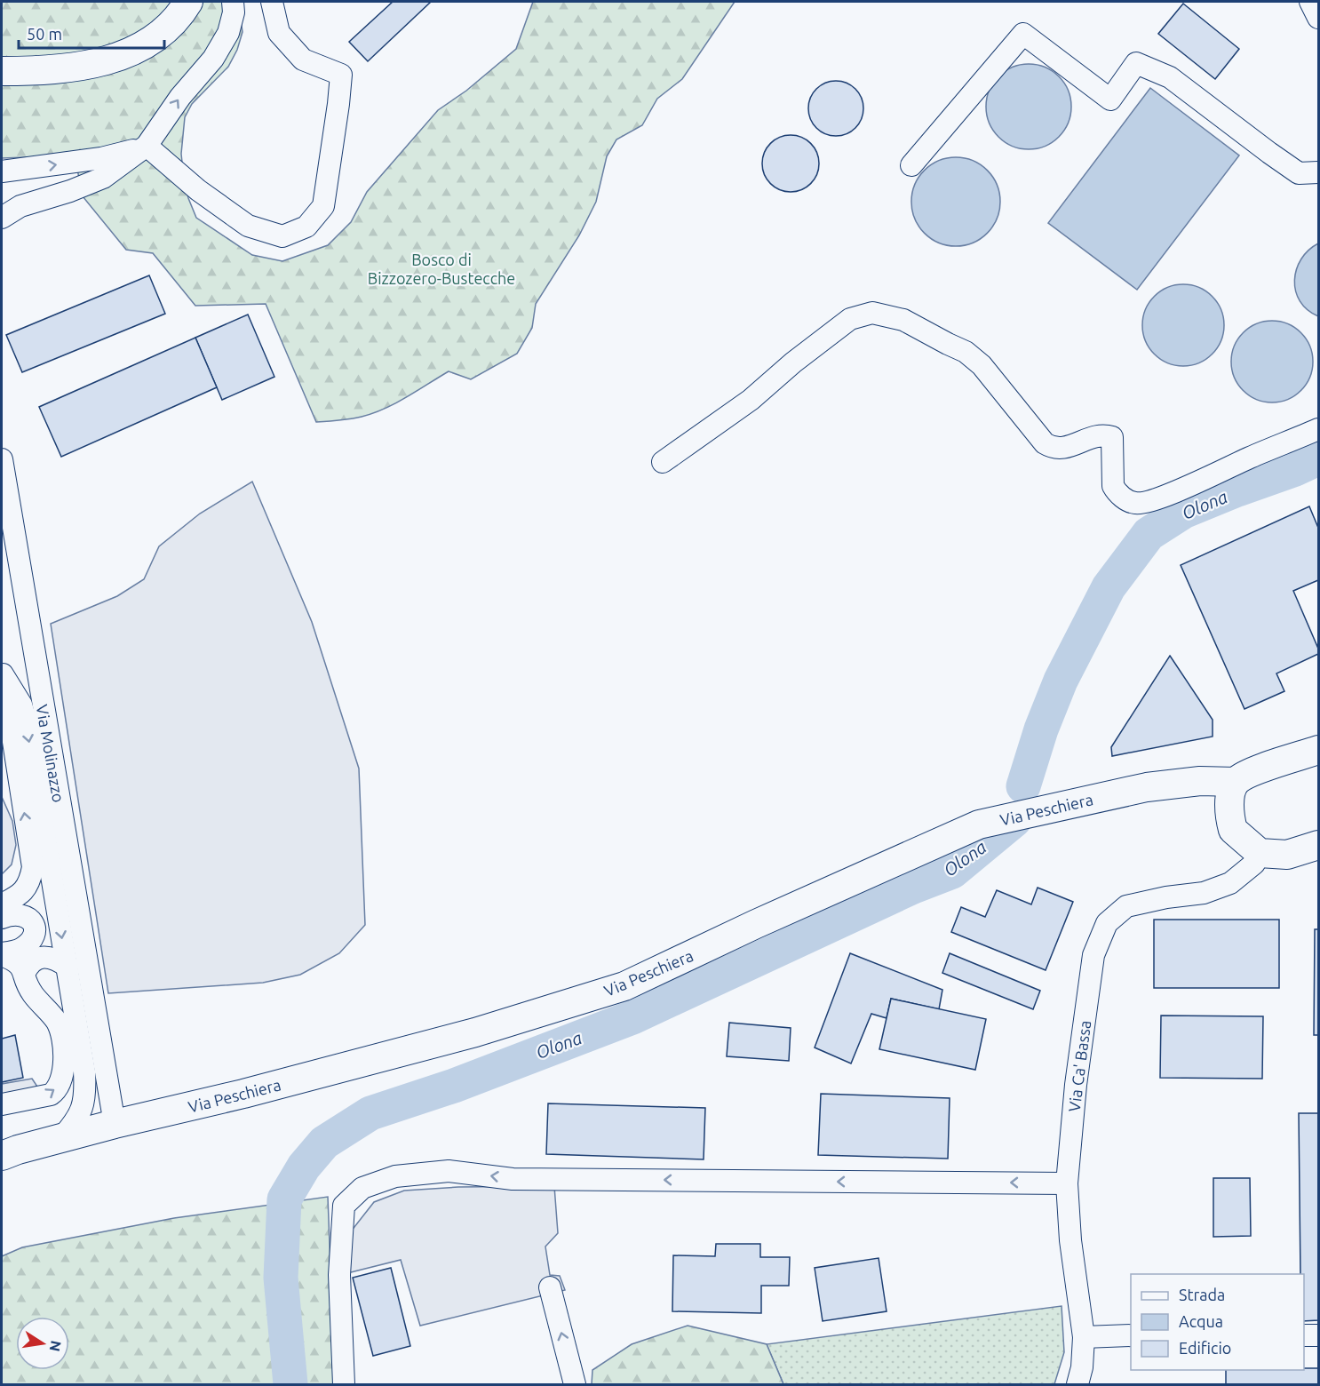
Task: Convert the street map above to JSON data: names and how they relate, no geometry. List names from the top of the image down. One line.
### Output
{"streets":{"main road":["Via Peschiera"],"street":["Via Molinazzo","Via Ca' Bassa"]},"crossings":[["Via Molinazzo","Via Peschiera"]],"water":["Olona"],"parks":["Bosco di Bizzozero-Bustecche"],"legend":["Strada","Acqua","Edificio"],"scale_bar":"50 m","north":"right"}
